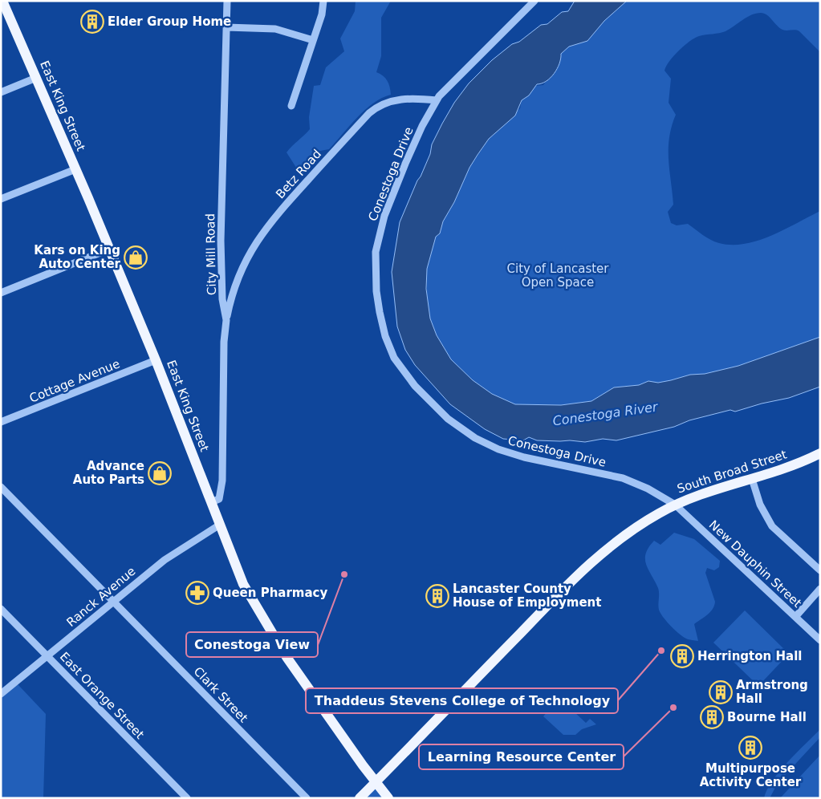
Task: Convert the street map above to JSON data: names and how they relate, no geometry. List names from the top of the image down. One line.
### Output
{"streets":{"main road":["East King Street","South Broad Street"],"street":["Betz Road","Conestoga Drive","City Mill Road","Cottage Avenue","New Dauphin Street","Ranck Avenue","Clark Street","East Orange Street"]},"crossings":[["East King Street","City Mill Road"],["East King Street","Cottage Avenue"],["East King Street","South Broad Street"],["East King Street","Ranck Avenue"],["Betz Road","Conestoga Drive"],["Betz Road","City Mill Road"],["Conestoga Drive","South Broad Street"],["Conestoga Drive","New Dauphin Street"],["South Broad Street","New Dauphin Street"],["Ranck Avenue","Clark Street"],["Ranck Avenue","East Orange Street"]],"water":["Conestoga River"],"parks":["City of Lancaster Open Space"],"places":{"building":["Elder Group Home","Lancaster County House of Employment","Herrington Hall","Armstrong Hall","Bourne Hall","Multipurpose Activity Center"],"shop":["Kars on King Auto Center","Advance Auto Parts"],"other":["Conestoga View","Thaddeus Stevens College of Technology","Learning Resource Center"],"pharmacy":["Queen Pharmacy"]}}
